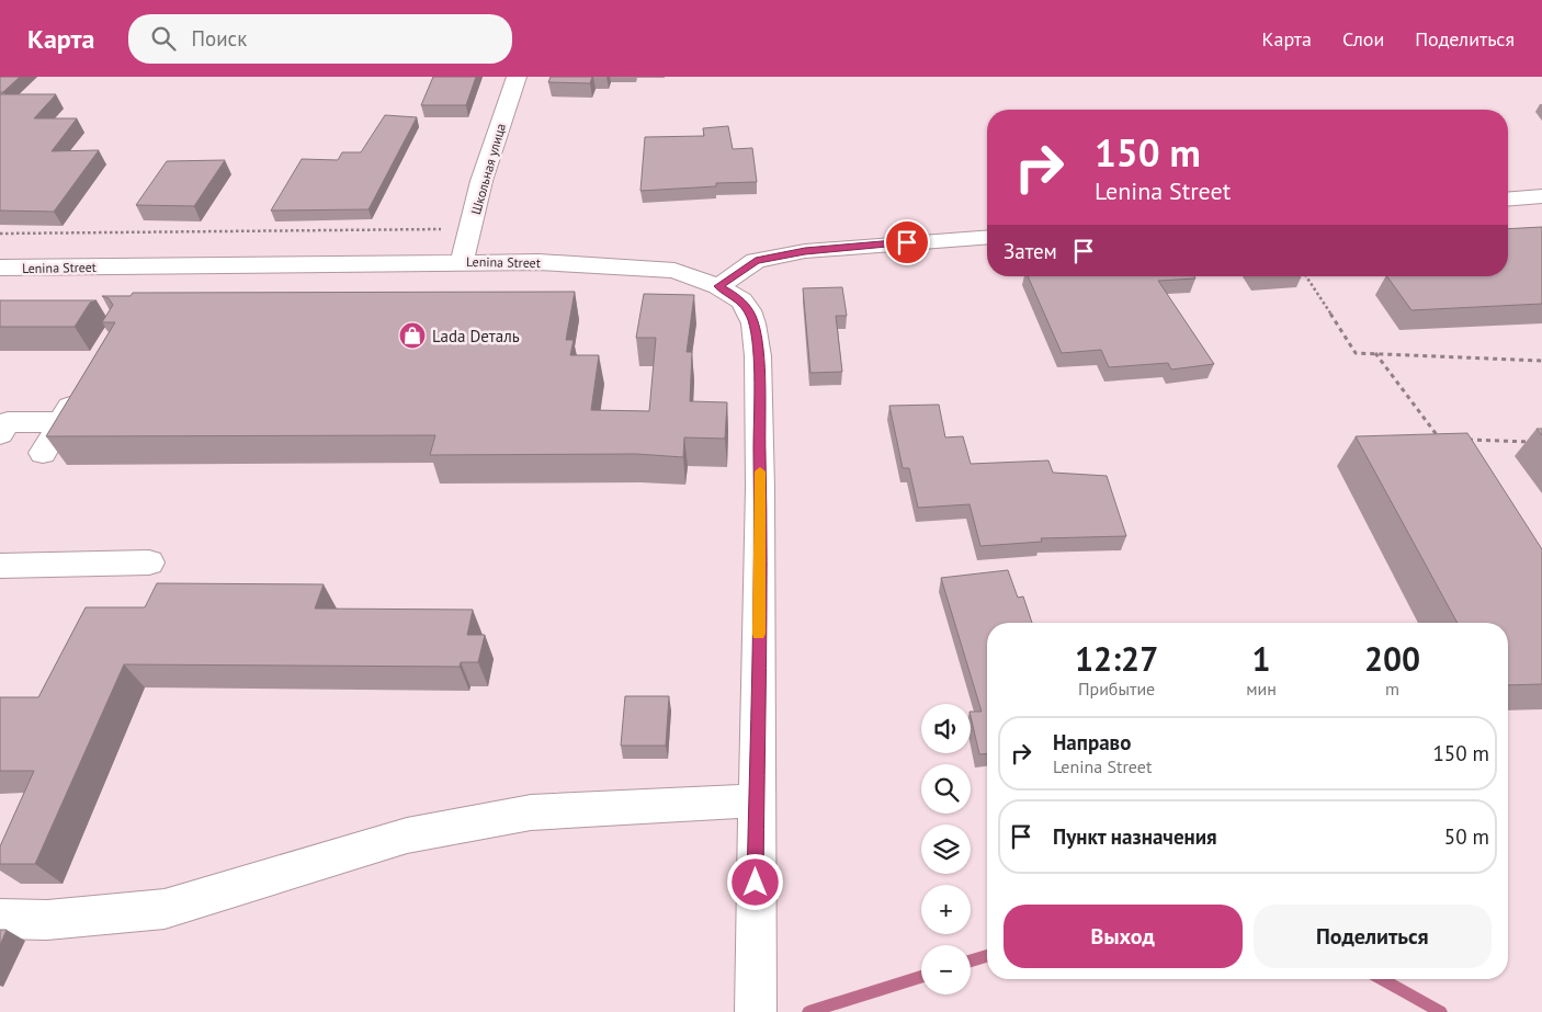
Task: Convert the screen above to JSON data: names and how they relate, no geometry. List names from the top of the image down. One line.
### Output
{"streets":{"street":["Школьная улица","Lenina Street"]},"crossings":[["Школьная улица","Lenina Street"]],"places":{"shop":["Lada Dеталь"]},"page":{"header":"Карта","search":"Поиск","nav":["Карта","Слои","Поделиться"],"turn":["150 m","Lenina Street"],"then":"Затем","eta":["12:27","Прибытие","1","мин","200","m"],"map_buttons":["+","−"],"list":[{"name":"Направо","note":"Lenina Street","value":"150 m"},{"name":"Пункт назначения","value":"50 m"}],"buttons":["Выход","Поделиться"]}}
